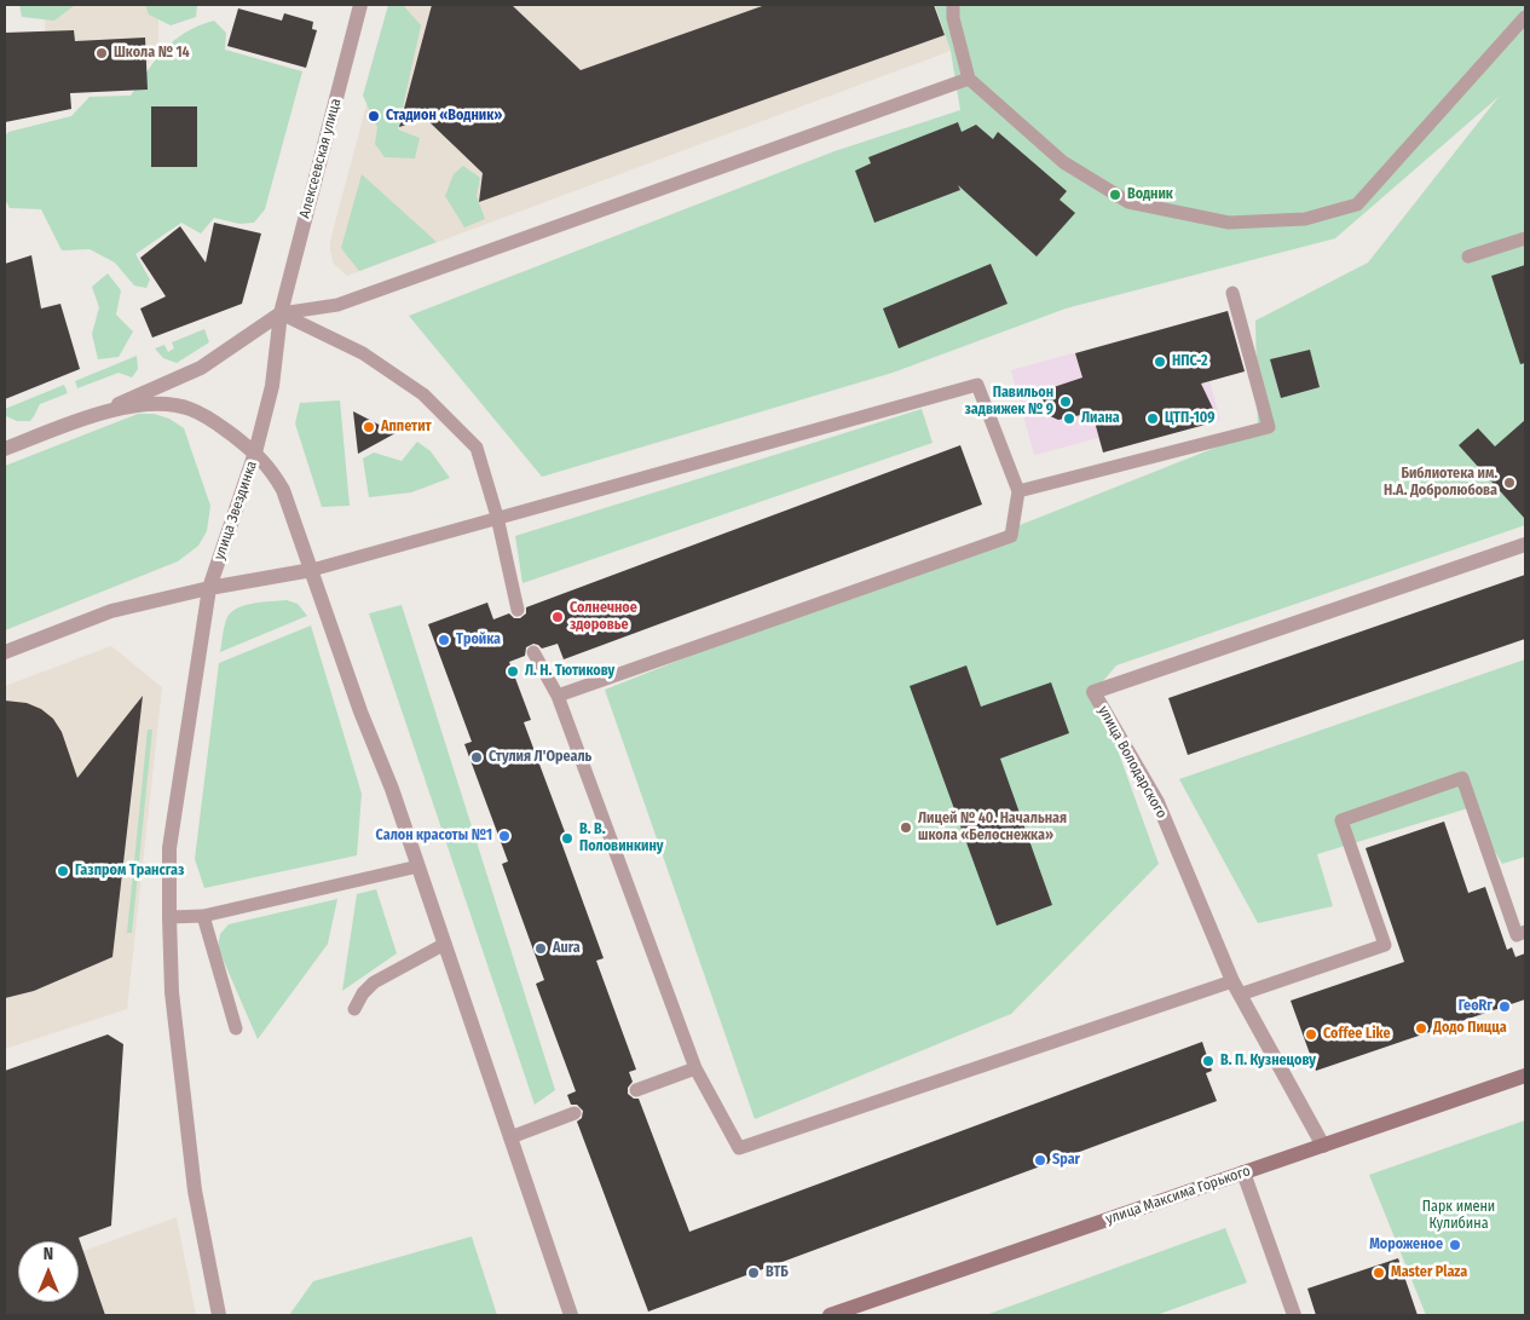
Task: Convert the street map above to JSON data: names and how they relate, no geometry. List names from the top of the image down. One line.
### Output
{"streets":{"main road":["улица Максима Горького"],"street":["Алексеевская улица","улица Звездинка","улица Володарского"]},"crossings":[["Алексеевская улица","улица Звездинка"],["улица Володарского","улица Максима Горького"]],"parks":["Парк имени Кулибина"],"places":["Школа № 14","Стадион «Водник»","Водник","НПС-2","Павильон задвижек № 9","Лиана","ЦТП-109","Аппетит","Библиотека им. Н.А. Добролюбова","Солнечное здоровье","Тройка","Л. Н. Тютикову","Стулия Л'Ореаль","Лицей № 40. Начальная школа «Белоснежка»","Салон красоты №1","В. В. Половинкину","Газпром Трансгаз","Aura","ГеоRг","Додо Пицца","Coffee Like","В. П. Кузнецову","Spar","Мороженое","ВТБ","Master Plaza"],"north":"top"}
